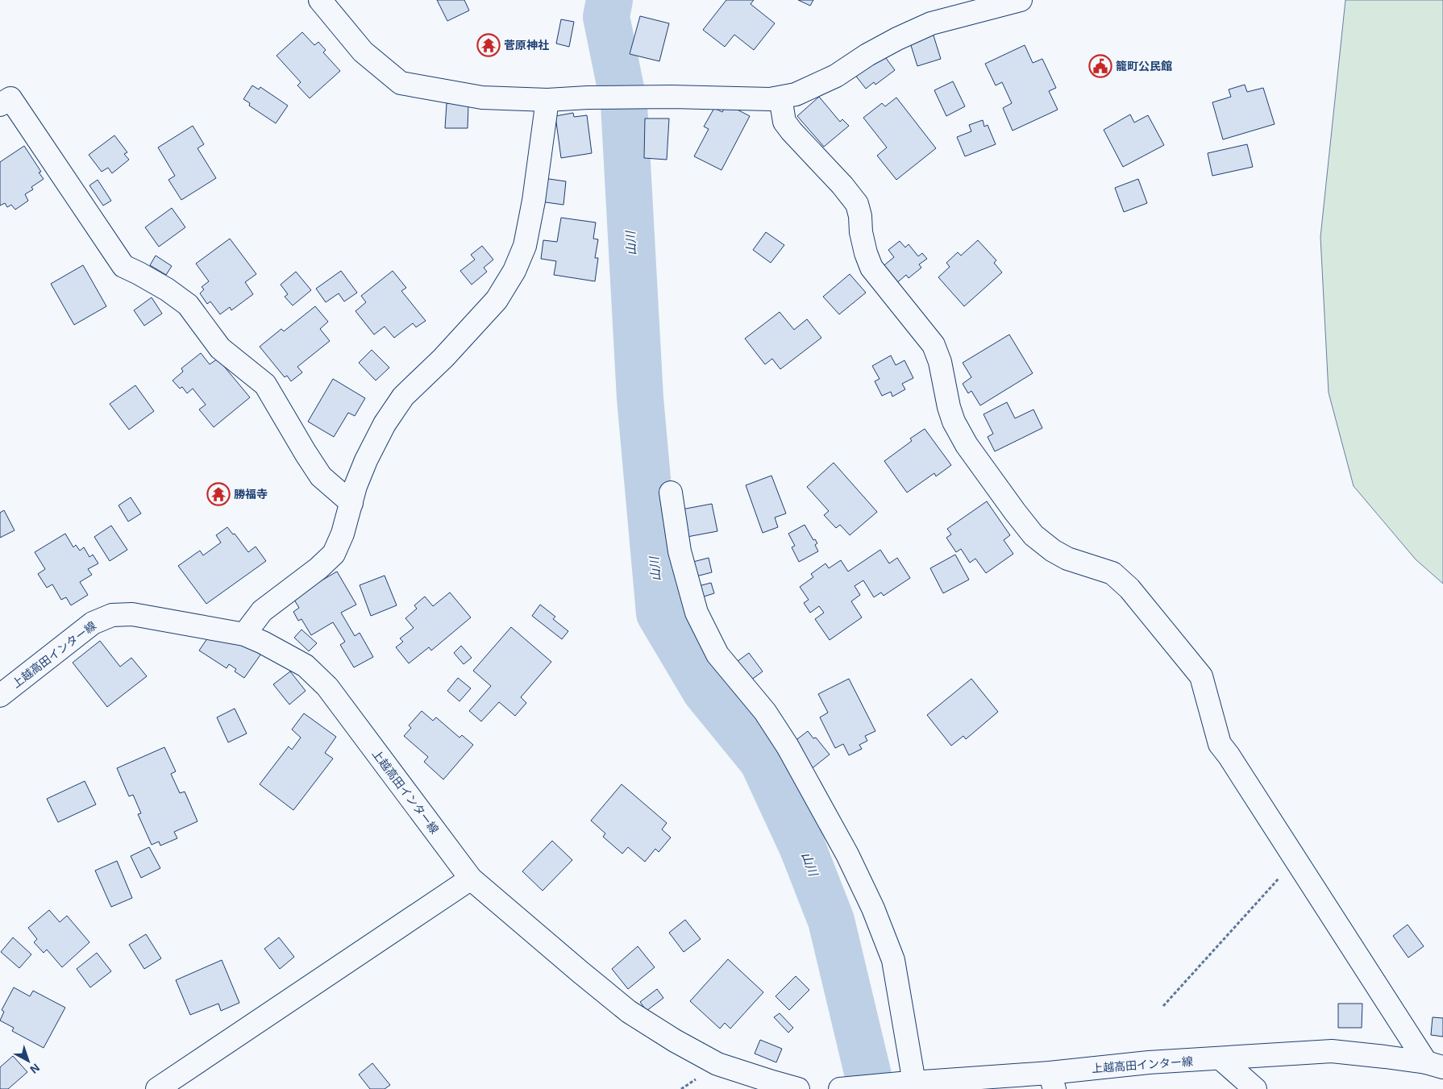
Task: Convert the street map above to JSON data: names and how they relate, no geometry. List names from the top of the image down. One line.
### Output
{"streets":{"street":["上越高田インター線"]},"water":["山川"],"places":{"temple":["菅原神社","勝福寺"],"public building":["籠町公民館"]},"north":"bottom right"}
